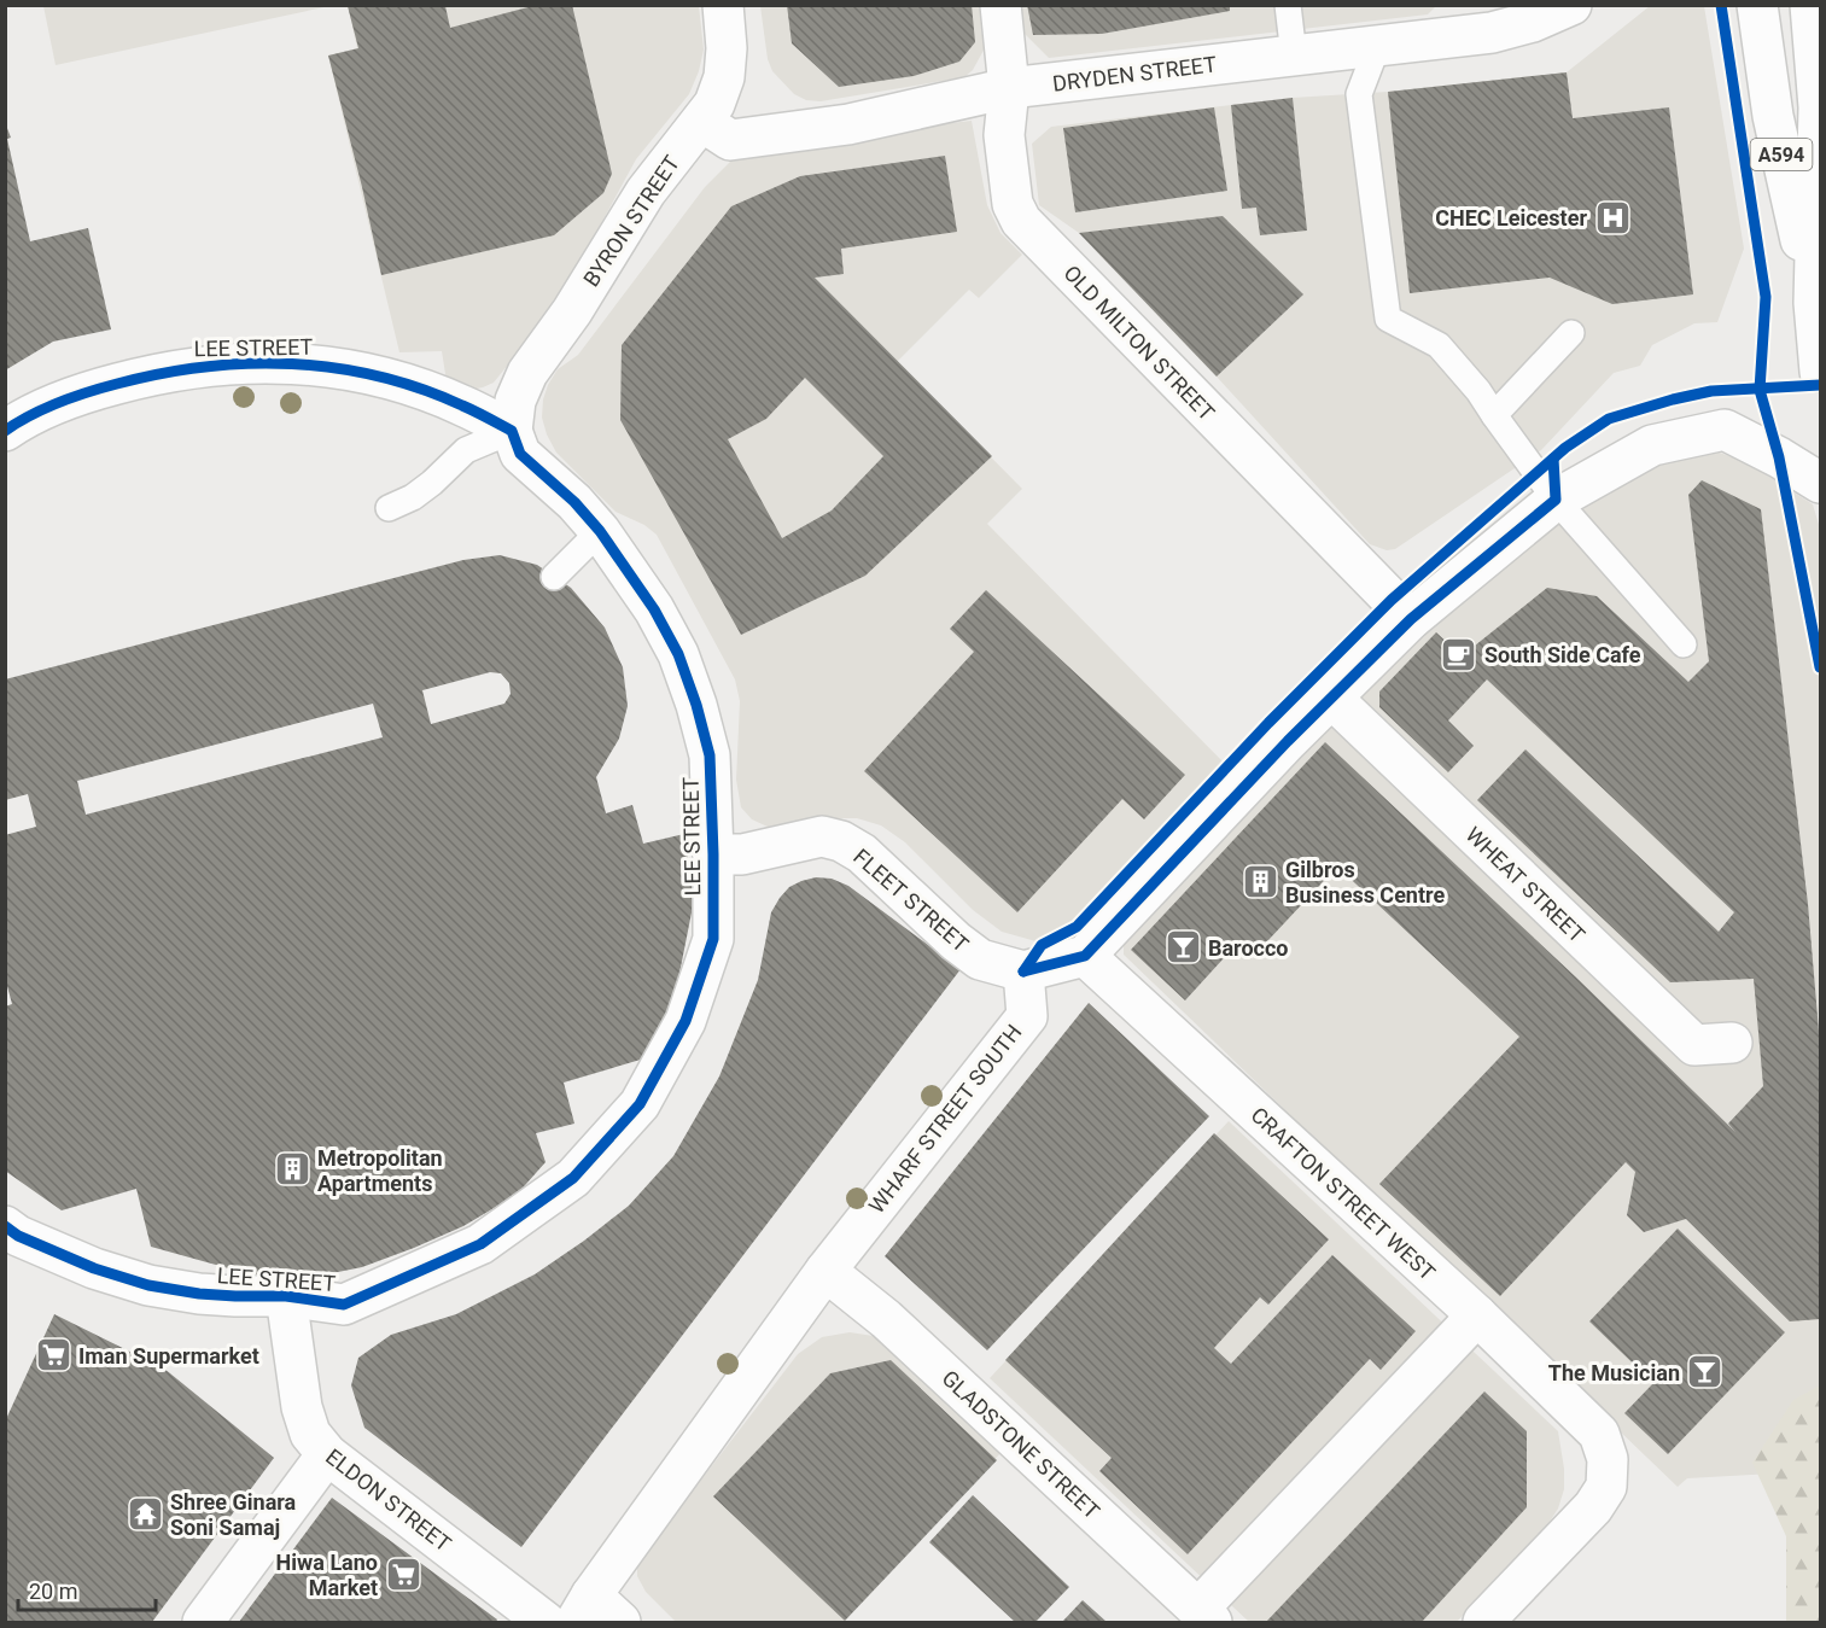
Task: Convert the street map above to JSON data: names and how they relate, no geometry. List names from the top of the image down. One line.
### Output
{"streets":{"street":["DRYDEN STREET","A594","BYRON STREET","OLD MILTON STREET","LEE STREET","WHEAT STREET","FLEET STREET","WHARF STREET SOUTH","CRAFTON STREET WEST","GLADSTONE STREET","ELDON STREET"]},"crossings":[["DRYDEN STREET","BYRON STREET"],["DRYDEN STREET","OLD MILTON STREET"],["BYRON STREET","LEE STREET"],["LEE STREET","FLEET STREET"],["LEE STREET","ELDON STREET"],["FLEET STREET","WHARF STREET SOUTH"],["WHARF STREET SOUTH","GLADSTONE STREET"]],"places":{"hospital":["CHEC Leicester"],"cafe":["South Side Cafe"],"building":["Gilbros Business Centre","Metropolitan Apartments"],"bar":["Barocco","The Musician"],"supermarket":["Iman Supermarket","Hiwa Lano Market"],"temple":["Shree Ginara Soni Samaj"]},"scale_bar":"20 m"}
